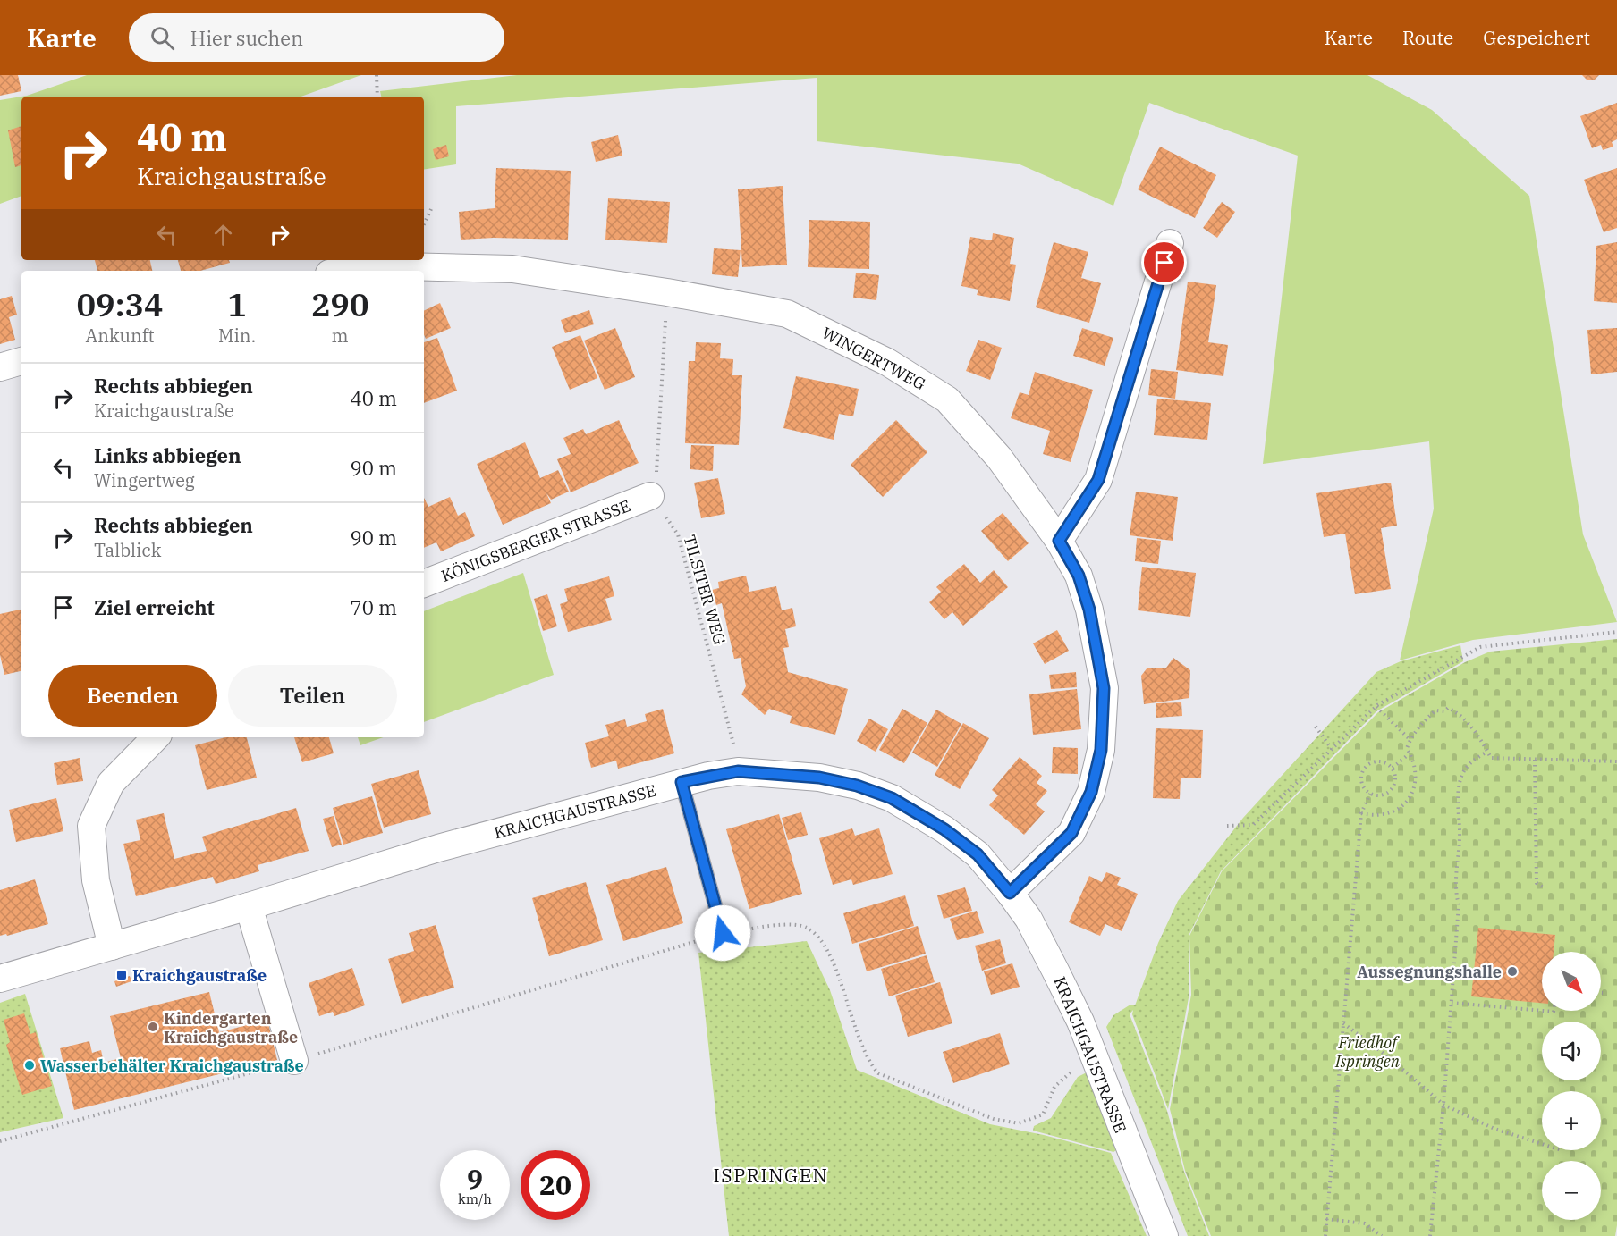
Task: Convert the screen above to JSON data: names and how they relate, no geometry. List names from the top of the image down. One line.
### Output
{"streets":{"street":["WINGERTWEG","KÖNIGSBERGER STRASSE","KRAICHGAUSTRASSE"],"path":["TILSITER WEG"]},"crossings":[["WINGERTWEG","KRAICHGAUSTRASSE"],["KÖNIGSBERGER STRASSE","TILSITER WEG"],["TILSITER WEG","KRAICHGAUSTRASSE"]],"districts":["ISPRINGEN"],"parks":["Friedhof Ispringen"],"places":{"other":["Aussegnungshalle","Kindergarten Kraichgaustraße","Wasserbehälter Kraichgaustraße"],"transit":["Kraichgaustraße"]},"north":"bottom right","page":{"header":"Karte","search":"Hier suchen","nav":["Karte","Route","Gespeichert"],"turn":["40 m","Kraichgaustraße"],"eta":["09:34","Ankunft","1","Min.","290","m"],"list":[{"name":"Rechts abbiegen","note":"Kraichgaustraße","value":"40 m"},{"name":"Links abbiegen","note":"Wingertweg","value":"90 m"},{"name":"Rechts abbiegen","note":"Talblick","value":"90 m"},{"name":"Ziel erreicht","value":"70 m"}],"buttons":["Beenden","Teilen"],"map_buttons":["+","−"],"speed":"9 km/h","limit":"20"}}
